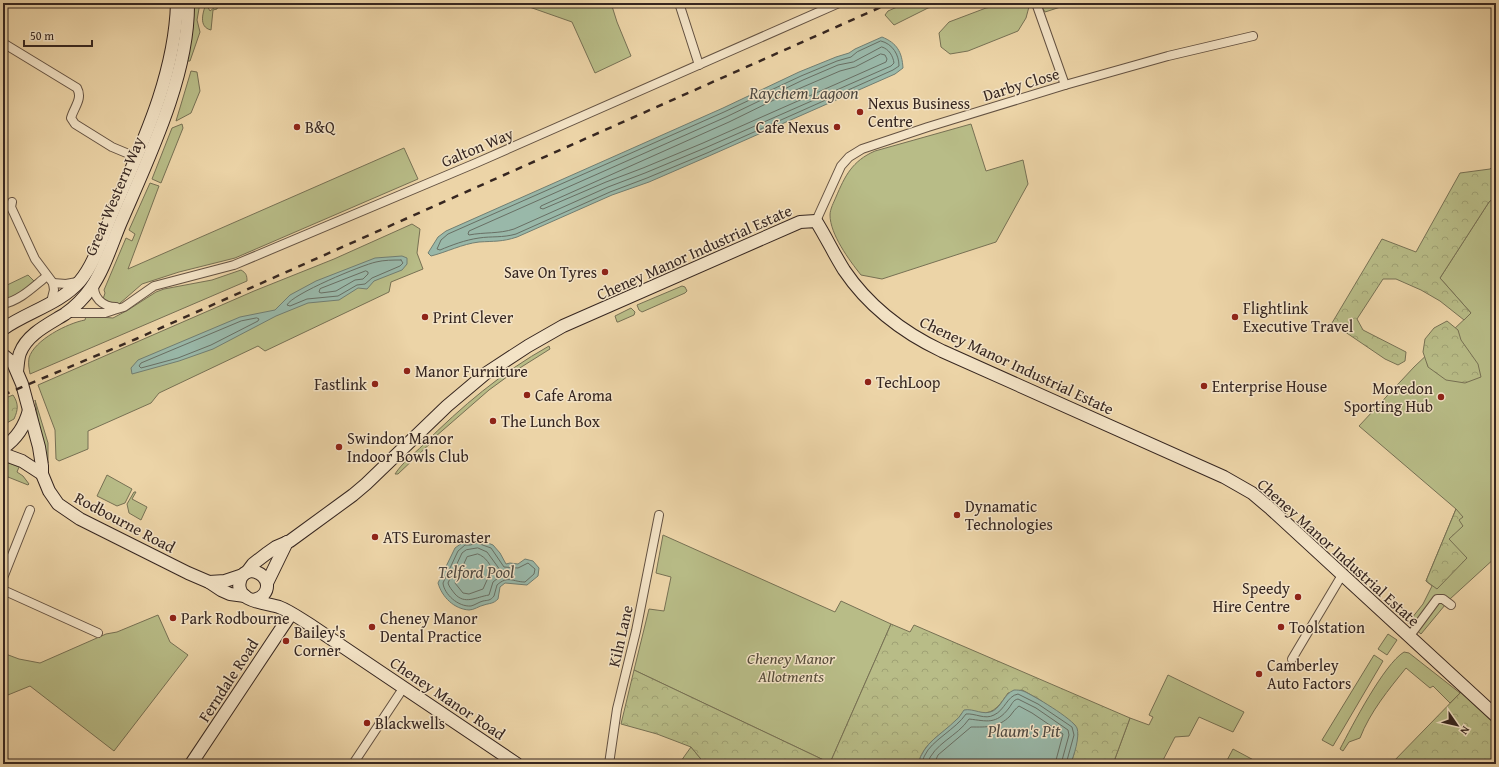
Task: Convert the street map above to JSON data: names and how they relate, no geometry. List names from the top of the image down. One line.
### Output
{"streets":{"street":["Darby Close","Galton Way","Great Western Way","Cheney Manor Industrial Estate","Rodbourne Road","Kiln Lane","Ferndale Road","Cheney Manor Road"]},"crossings":[["Darby Close","Cheney Manor Industrial Estate"],["Galton Way","Great Western Way"],["Great Western Way","Rodbourne Road"],["Cheney Manor Industrial Estate","Rodbourne Road"],["Cheney Manor Industrial Estate","Cheney Manor Road"],["Rodbourne Road","Cheney Manor Road"],["Ferndale Road","Cheney Manor Road"]],"water":["Raychem Lagoon","Telford Pool","Plaum's Pit"],"parks":["Cheney Manor Allotments"],"places":["Nexus Business Centre","B&Q","Cafe Nexus","Save On Tyres","Print Clever","Flightlink Executive Travel","Manor Furniture","TechLoop","Fastlink","Enterprise House","Cafe Aroma","Moredon Sporting Hub","The Lunch Box","Swindon Manor Indoor Bowls Club","Dynamatic Technologies","ATS Euromaster","Speedy Hire Centre","Park Rodbourne","Cheney Manor Dental Practice","Toolstation","Bailey's Corner","Camberley Auto Factors","Blackwells"],"scale_bar":"50 m","north":"bottom right"}
